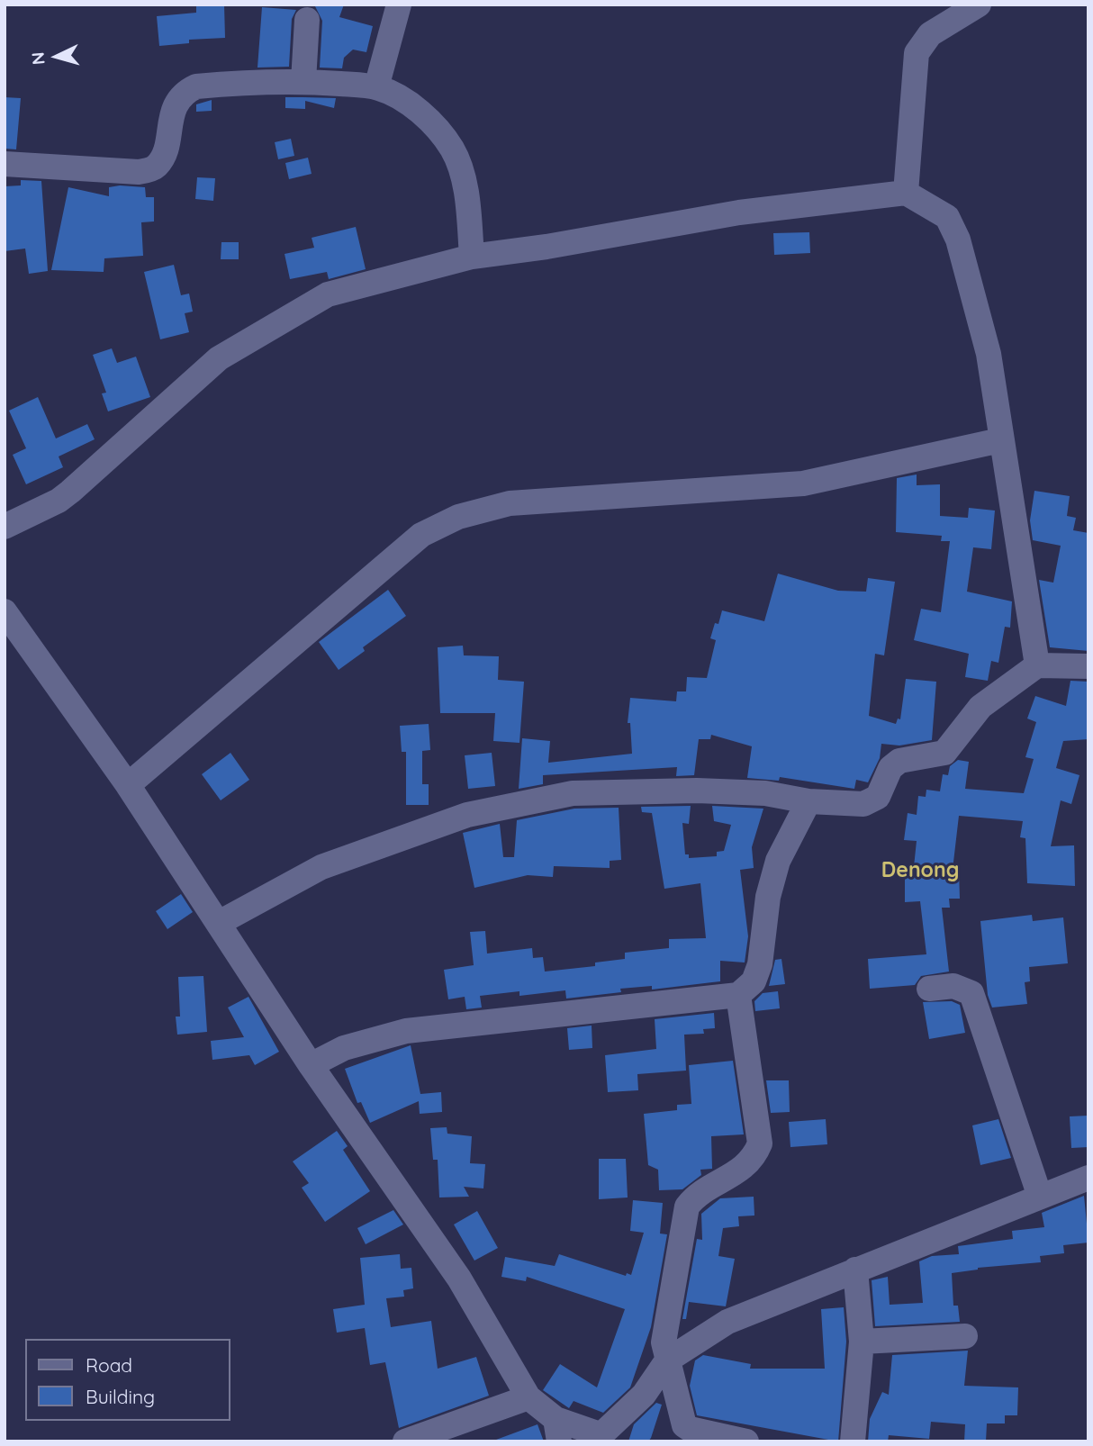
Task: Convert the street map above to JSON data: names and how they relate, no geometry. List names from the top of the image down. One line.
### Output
{"districts":["Denong"],"legend":["Road","Building"],"north":"left"}
